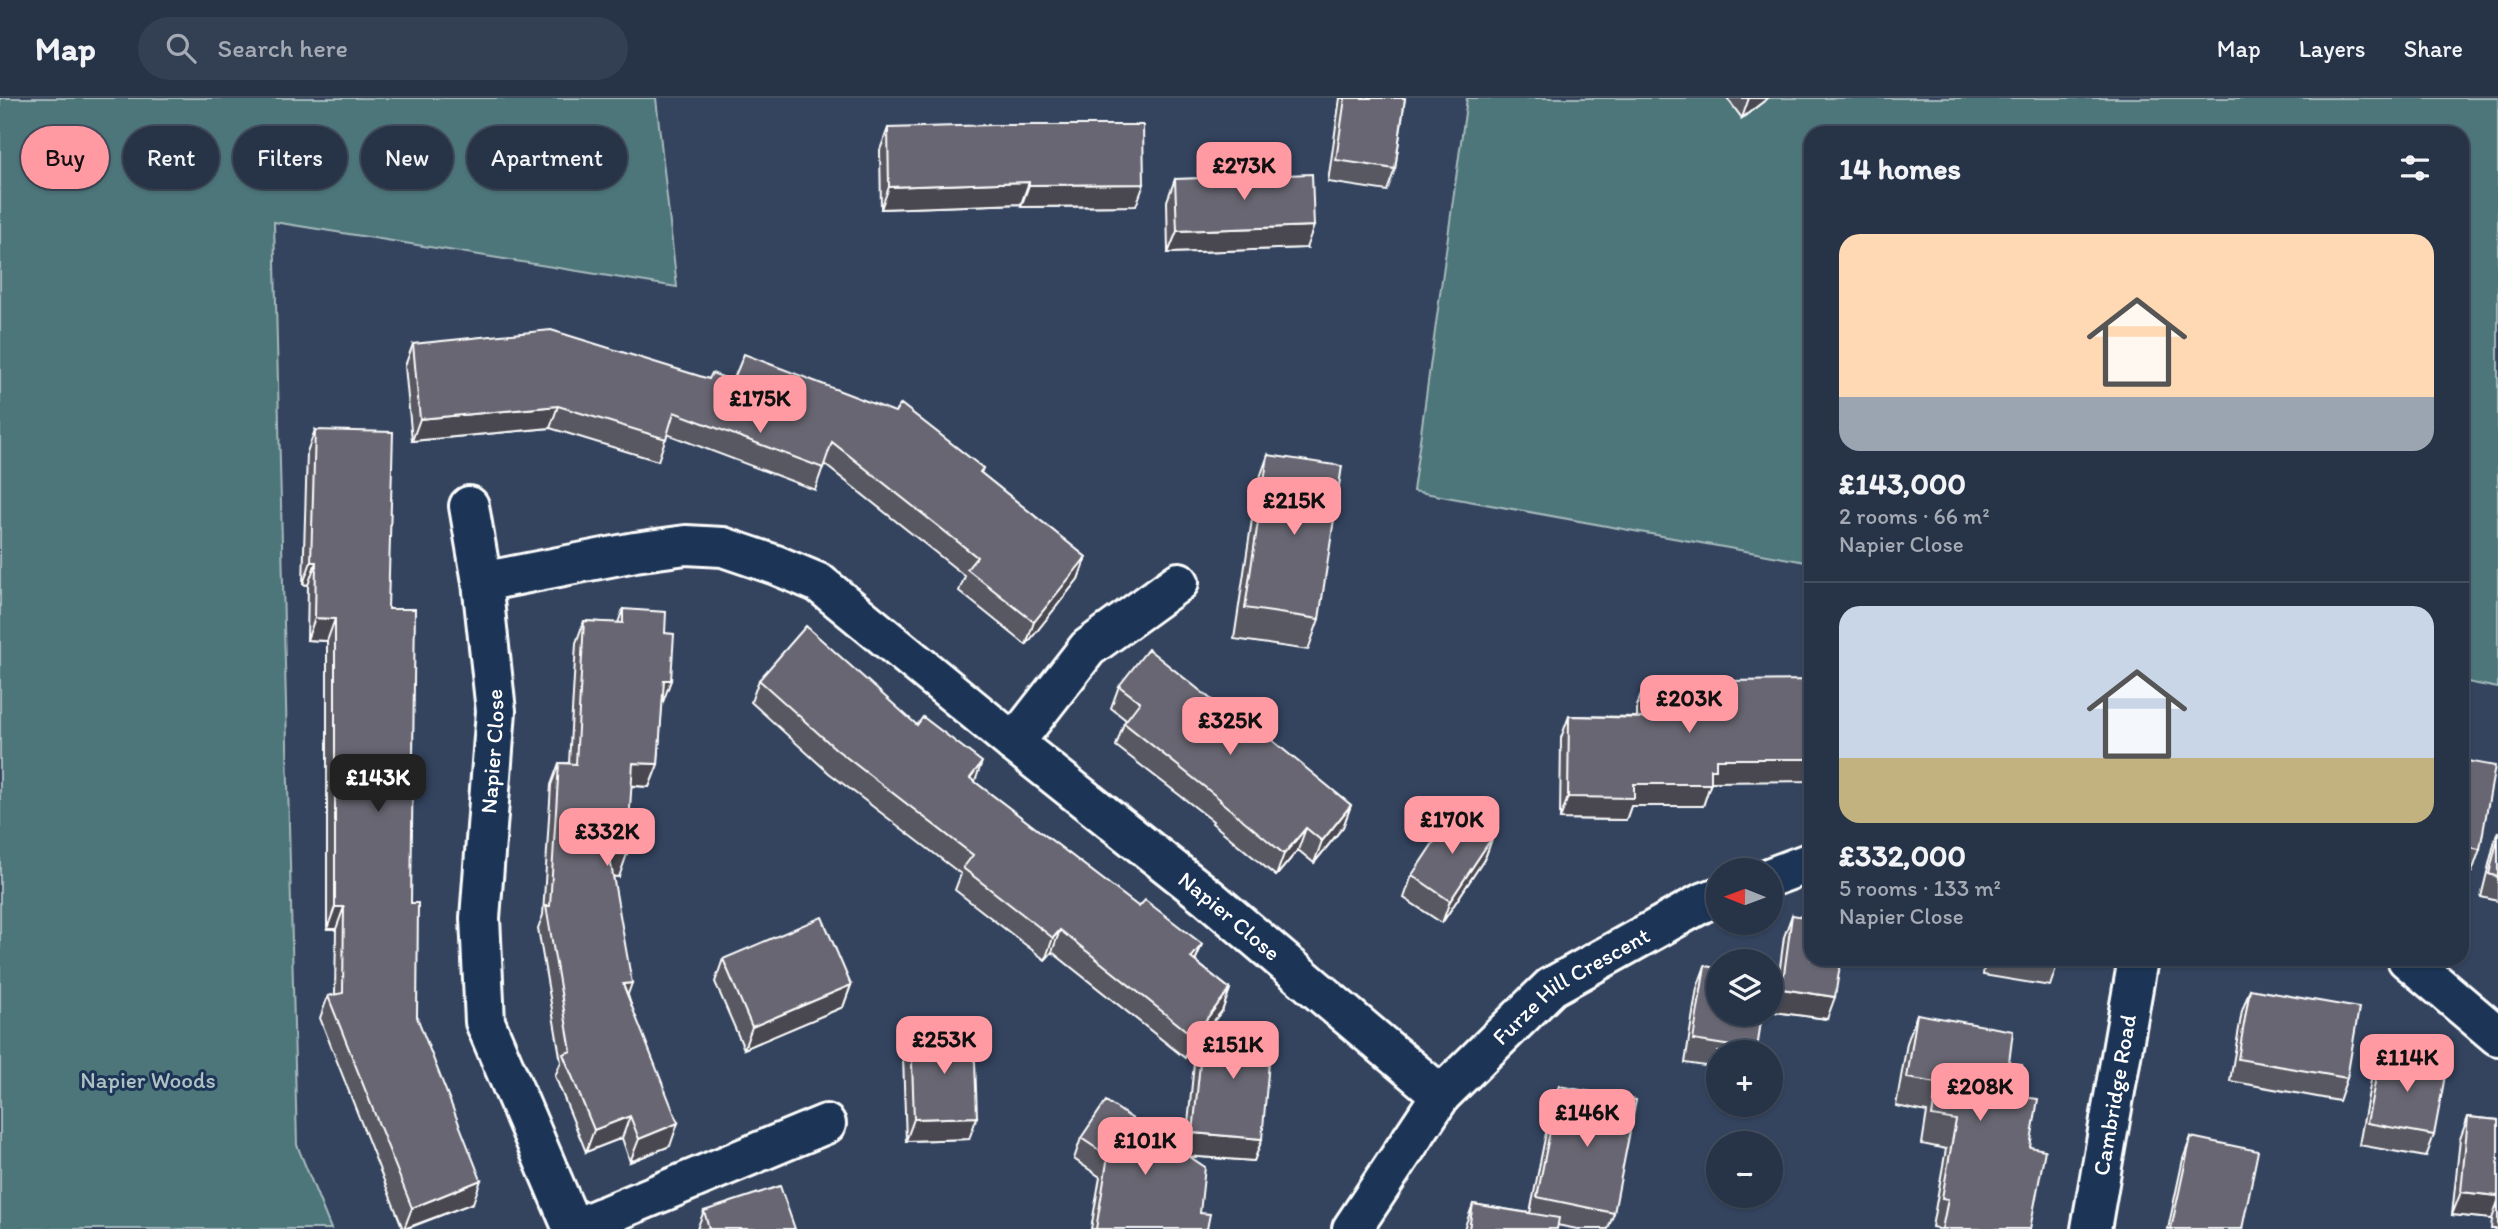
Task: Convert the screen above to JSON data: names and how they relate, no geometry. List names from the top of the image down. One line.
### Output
{"streets":{"street":["Napier Close","Furze Hill Crescent","Cambridge Road"]},"crossings":[["Napier Close","Furze Hill Crescent"]],"parks":["Napier Woods"],"north":"left","page":{"header":"Map","search":"Search here","nav":["Map","Layers","Share"],"chip":["Buy","Rent","Filters","New","Apartment"],"heading":"14 homes","price":["£273K","£175K","£215K","£203K","£325K","£143K","£170K","£332K","£253K","£151K","£114K","£208K","£146K","£101K"],"list":[{"name":"£143,000","note":"2 rooms · 66 m² · Napier Close"},{"name":"£332,000","note":"5 rooms · 133 m² · Napier Close"}],"map_buttons":["+","−"]}}
